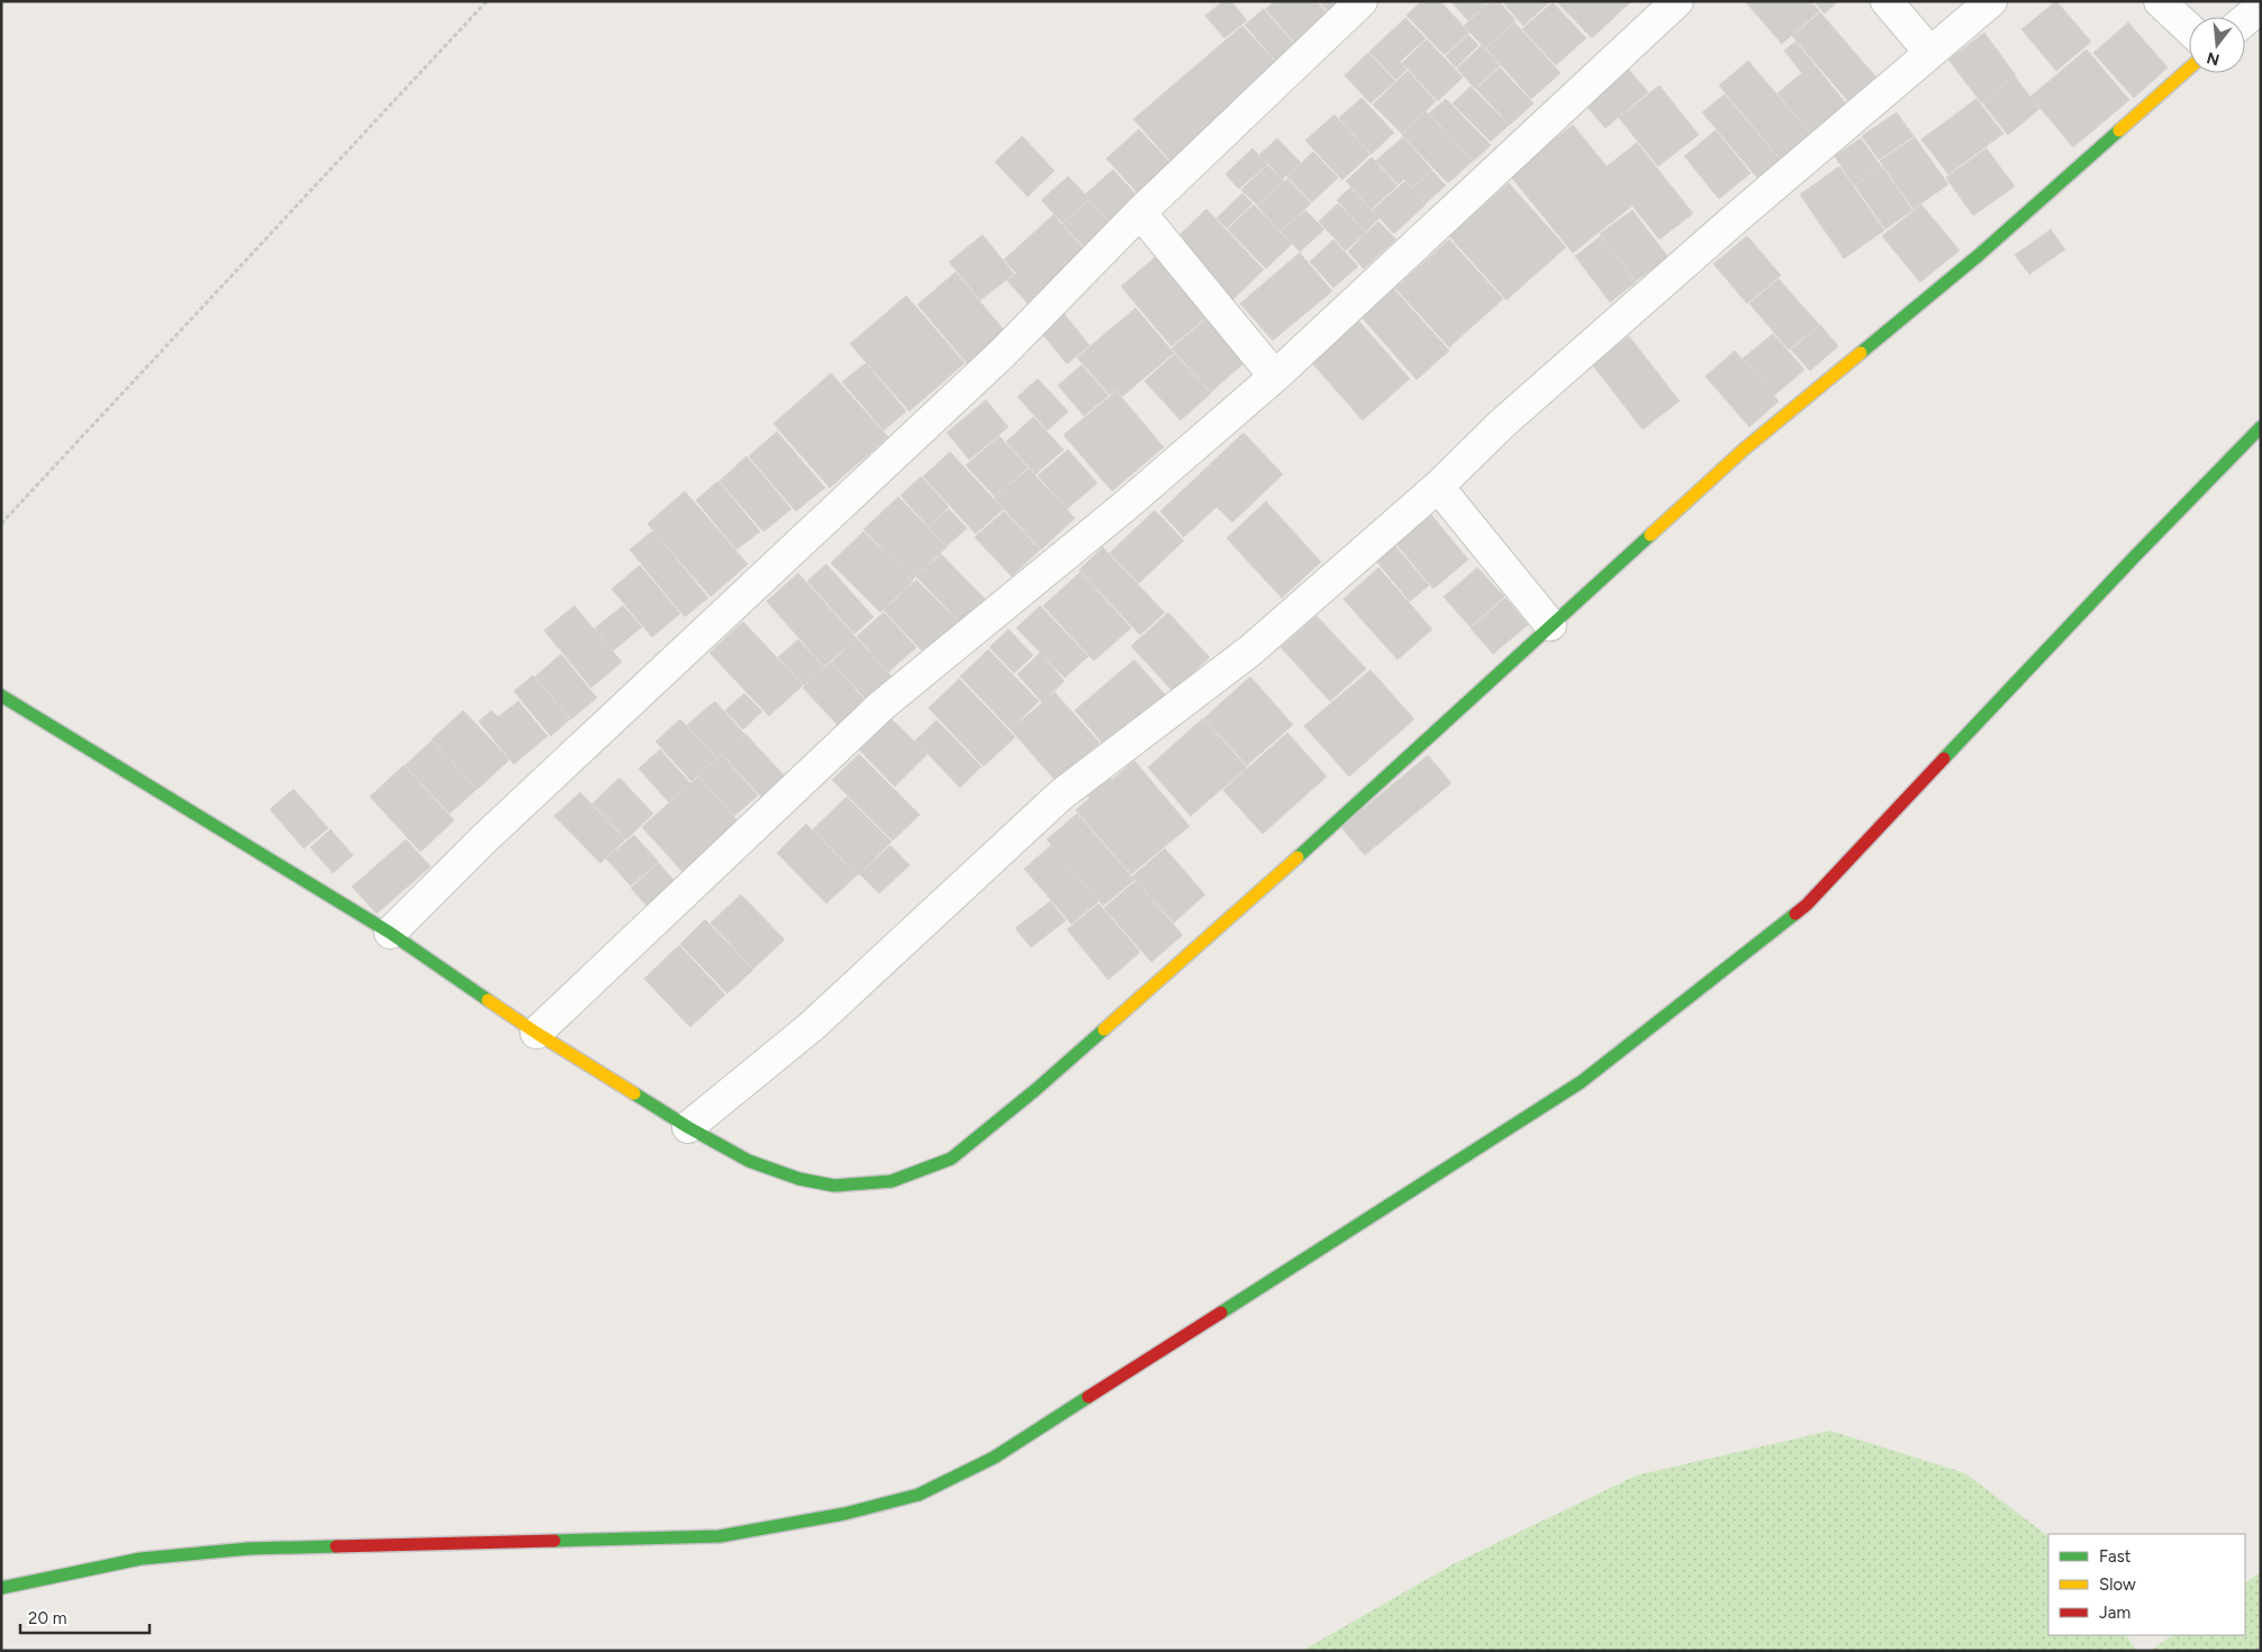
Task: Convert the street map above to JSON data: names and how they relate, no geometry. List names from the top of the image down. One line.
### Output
{"legend":["Fast","Slow","Jam"],"scale_bar":"20 m","north":"bottom"}
